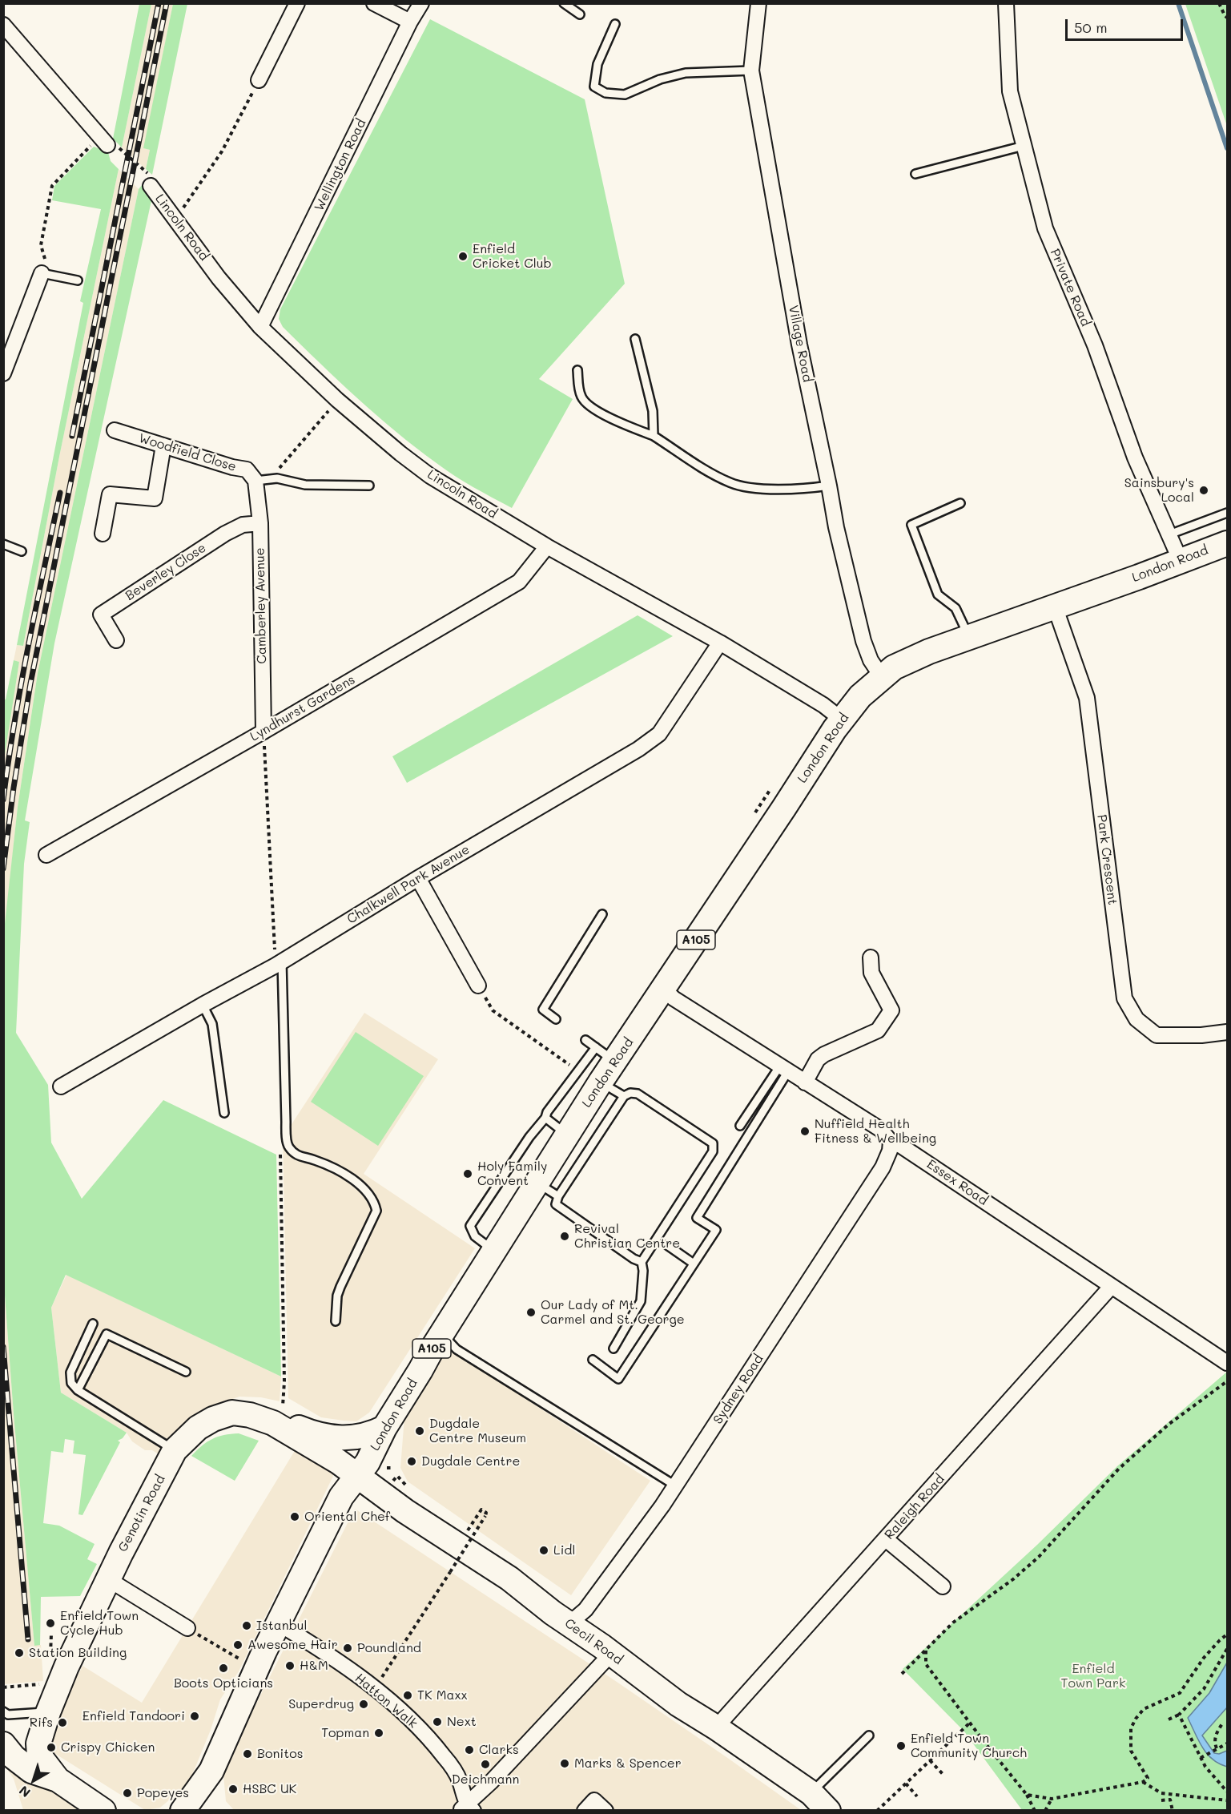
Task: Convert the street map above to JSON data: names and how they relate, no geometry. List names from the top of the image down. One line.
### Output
{"streets":{"main road":["London Road","A105","Genotin Road","Cecil Road"],"street":["Wellington Road","Lincoln Road","Private Road","Village Road","Woodfield Close","Beverley Close","Camberley Avenue","Lyndhurst Gardens","Park Crescent","Chalkwell Park Avenue","Essex Road","Sydney Road","Raleigh Road","Hatton Walk"]},"crossings":[["Wellington Road","Lincoln Road"],["Lincoln Road","London Road"],["Lincoln Road","Lyndhurst Gardens"],["Lincoln Road","Chalkwell Park Avenue"],["Private Road","London Road"],["Village Road","London Road"],["Woodfield Close","Camberley Avenue"],["London Road","Park Crescent"],["London Road","Essex Road"],["London Road","Genotin Road"],["London Road","Cecil Road"],["London Road","Hatton Walk"],["Beverley Close","Camberley Avenue"],["Camberley Avenue","Lyndhurst Gardens"],["Essex Road","Sydney Road"],["Essex Road","Raleigh Road"],["Sydney Road","Cecil Road"],["Raleigh Road","Cecil Road"],["Genotin Road","Cecil Road"],["Cecil Road","Hatton Walk"]],"parks":["Enfield Town Park"],"places":["Enfield Cricket Club","Sainsbury's Local","Nuffield Health Fitness & Wellbeing","Holy Family Convent","Revival Christian Centre","Our Lady of Mt. Carmel and St. George","Dugdale Centre Museum","Dugdale Centre","Oriental Chef","Lidl","Enfield Town Cycle Hub","Istanbul","Awesome Hair","Poundland","Station Building","H&M","Boots Opticians","TK Maxx","Superdrug","Enfield Tandoori","Next","Rifs","Topman","Enfield Town Community Church","Crispy Chicken","Clarks","Bonitos","Marks & Spencer","Deichmann","HSBC UK","Popeyes"],"scale_bar":"50 m","north":"bottom left"}
